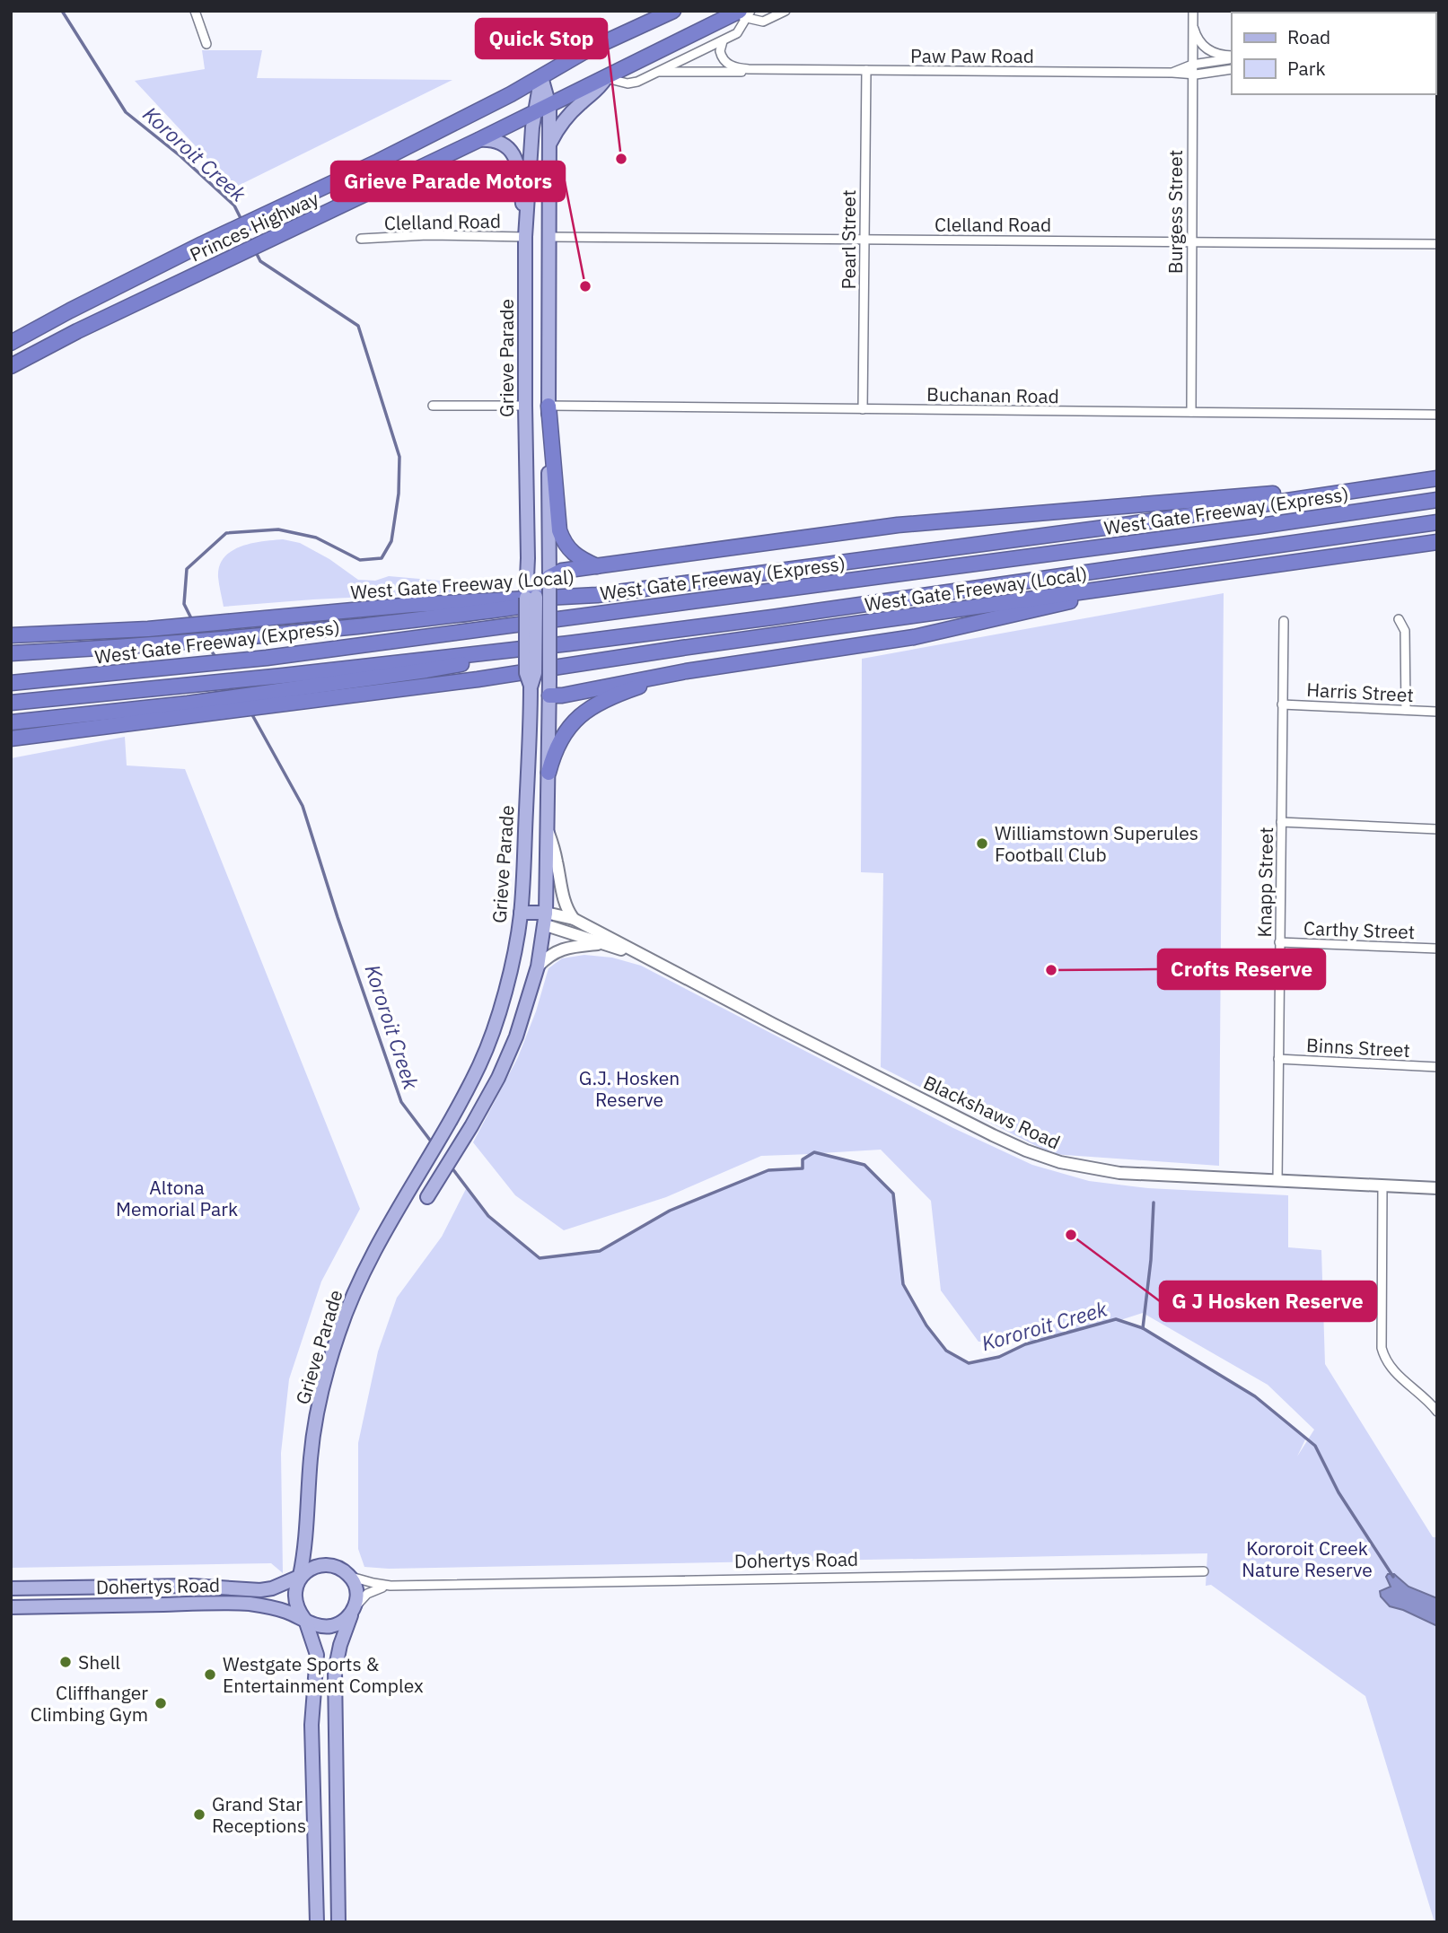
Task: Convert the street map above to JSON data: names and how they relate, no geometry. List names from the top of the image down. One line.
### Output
{"streets":{"highway":["Princes Highway","West Gate Freeway (Express)","West Gate Freeway (Local)"],"main road":["Grieve Parade","Blackshaws Road","Dohertys Road"],"street":["Paw Paw Road","Burgess Street","Clelland Road","Pearl Street","Buchanan Road","Harris Street","Knapp Street","Carthy Street","Binns Street"]},"crossings":[["Paw Paw Road","Burgess Street"],["Paw Paw Road","Pearl Street"],["Burgess Street","Clelland Road"],["Burgess Street","Buchanan Road"],["Clelland Road","Pearl Street"],["Clelland Road","Grieve Parade"],["Princes Highway","Grieve Parade"],["Pearl Street","Buchanan Road"],["Grieve Parade","Dohertys Road"],["Harris Street","Knapp Street"],["Knapp Street","Carthy Street"],["Knapp Street","Binns Street"],["Knapp Street","Blackshaws Road"]],"water":["Kororoit Creek"],"parks":["G.J. Hosken Reserve","Altona Memorial Park","Kororoit Creek Nature Reserve"],"places":["Quick Stop","Grieve Parade Motors","Williamstown Superules Football Club","Crofts Reserve","G J Hosken Reserve","Shell","Westgate Sports & Entertainment Complex","Cliffhanger Climbing Gym","Grand Star Receptions"],"legend":["Road","Park"]}
